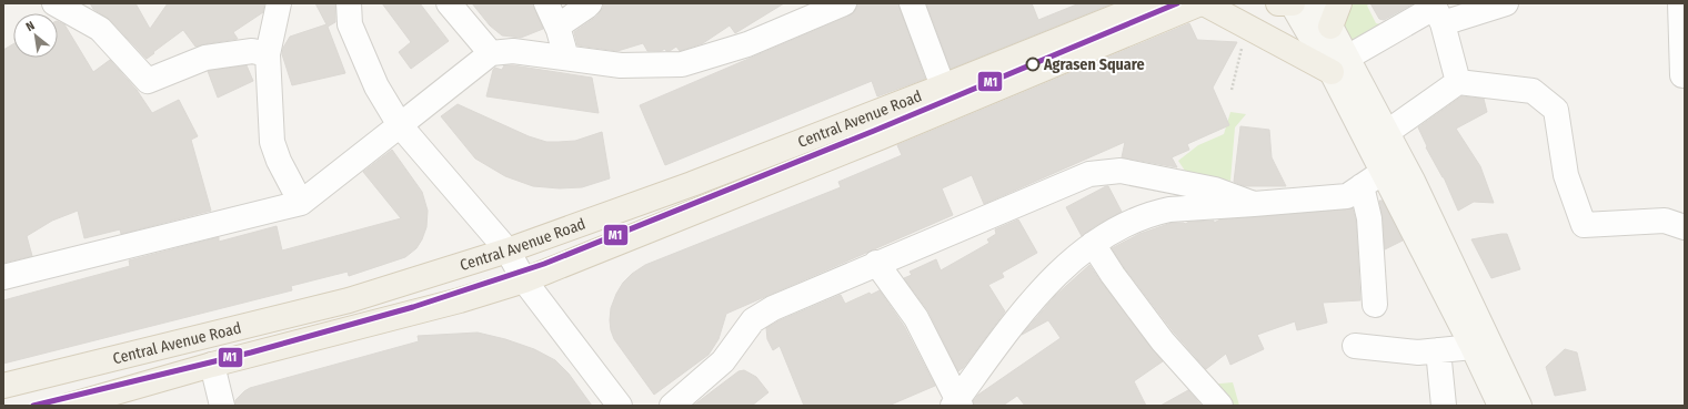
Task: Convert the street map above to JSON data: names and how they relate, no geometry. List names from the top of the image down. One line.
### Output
{"streets":{"main road":["Central Avenue Road"]},"places":["Agrasen Square"],"lines":["transit line M1"],"north":"top left"}
